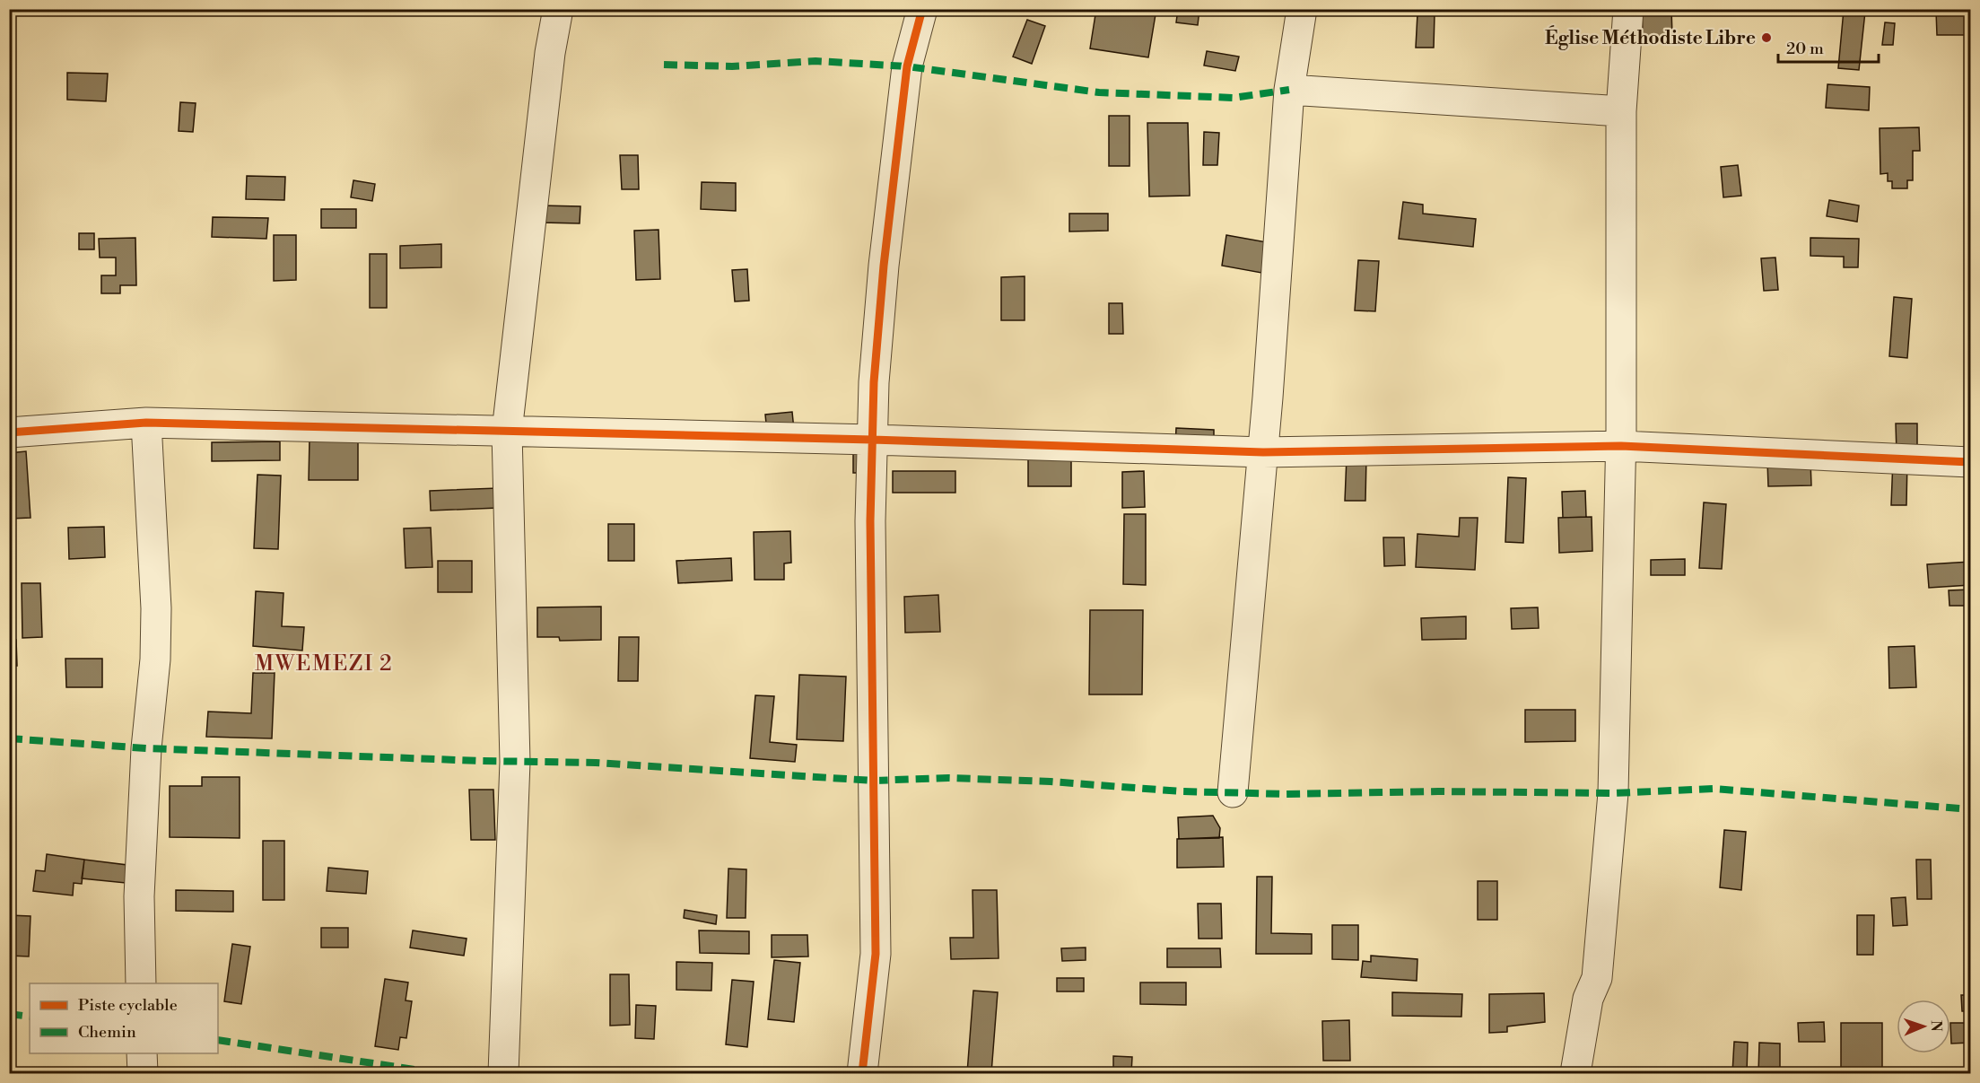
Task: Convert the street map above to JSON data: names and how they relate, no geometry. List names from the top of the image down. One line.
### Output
{"districts":["MWEMEZI 2"],"places":["Église Méthodiste Libre"],"legend":["Piste cyclable","Chemin"],"scale_bar":"20 m","north":"right"}
